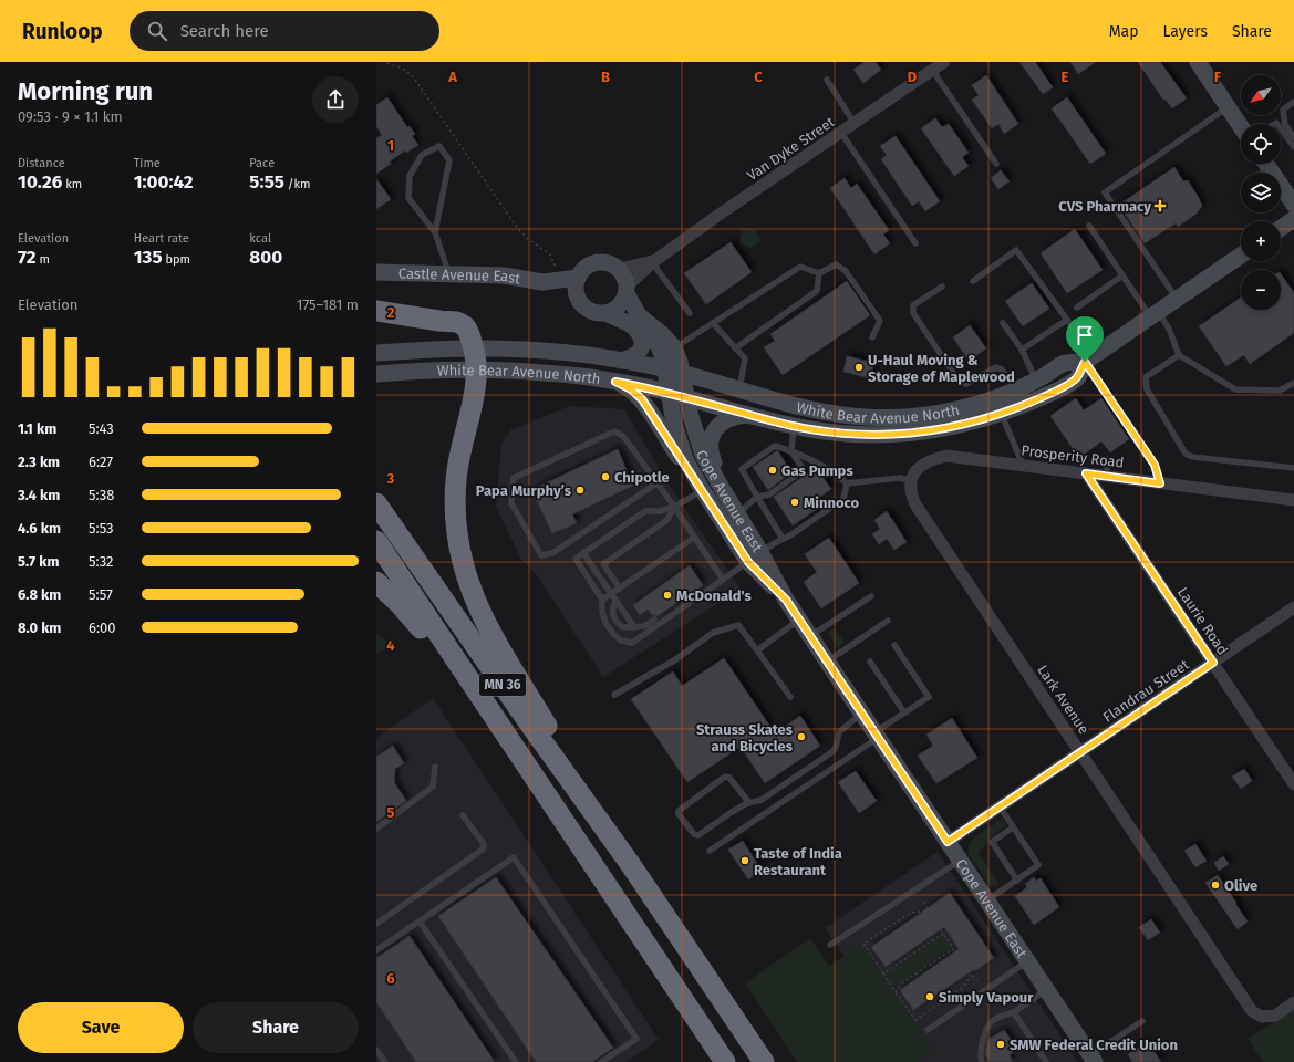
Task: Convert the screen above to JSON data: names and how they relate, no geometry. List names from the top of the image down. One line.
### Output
{"streets":{"highway":["MN 36"],"main road":["Castle Avenue East","White Bear Avenue North","Cope Avenue East"],"street":["Van Dyke Street","Prosperity Road","Laurie Road","Flandrau Street","Lark Avenue"]},"crossings":[["White Bear Avenue North","Cope Avenue East"],["Prosperity Road","Laurie Road"],["Prosperity Road","Lark Avenue"],["Cope Avenue East","Flandrau Street"],["Laurie Road","Flandrau Street"],["Flandrau Street","Lark Avenue"]],"places":{"health":["CVS Pharmacy"],"other":["U-Haul Moving & Storage of Maplewood","Gas Pumps","Chipotle","Papa Murphy’s","Minnoco","McDonald's","Strauss Skates and Bicycles","Taste of India Restaurant","Olive","Simply Vapour","SMW Federal Credit Union"]},"north":"bottom left","page":{"header":"Runloop","search":"Search here","nav":["Map","Layers","Share"],"heading":["Morning run","09:53 · 9 × 1.1 km"],"map_buttons":["+","−"],"stats":[["Distance","10.26 km"],["Time","1:00:42"],["Pace","5:55 /km"],["Elevation","72 m"],["Heart rate","135 bpm"],["kcal","800"]],"chart":["Elevation","175–181 m"],"list":[{"name":"1.1 km","note":"5:43"},{"name":"2.3 km","note":"6:27"},{"name":"3.4 km","note":"5:38"},{"name":"4.6 km","note":"5:53"},{"name":"5.7 km","note":"5:32"},{"name":"6.8 km","note":"5:57"},{"name":"8.0 km","note":"6:00"}],"buttons":["Save","Share"]},"grid":{"columns":["A","B","C","D","E","F"],"rows":["1","2","3","4","5","6"]}}
